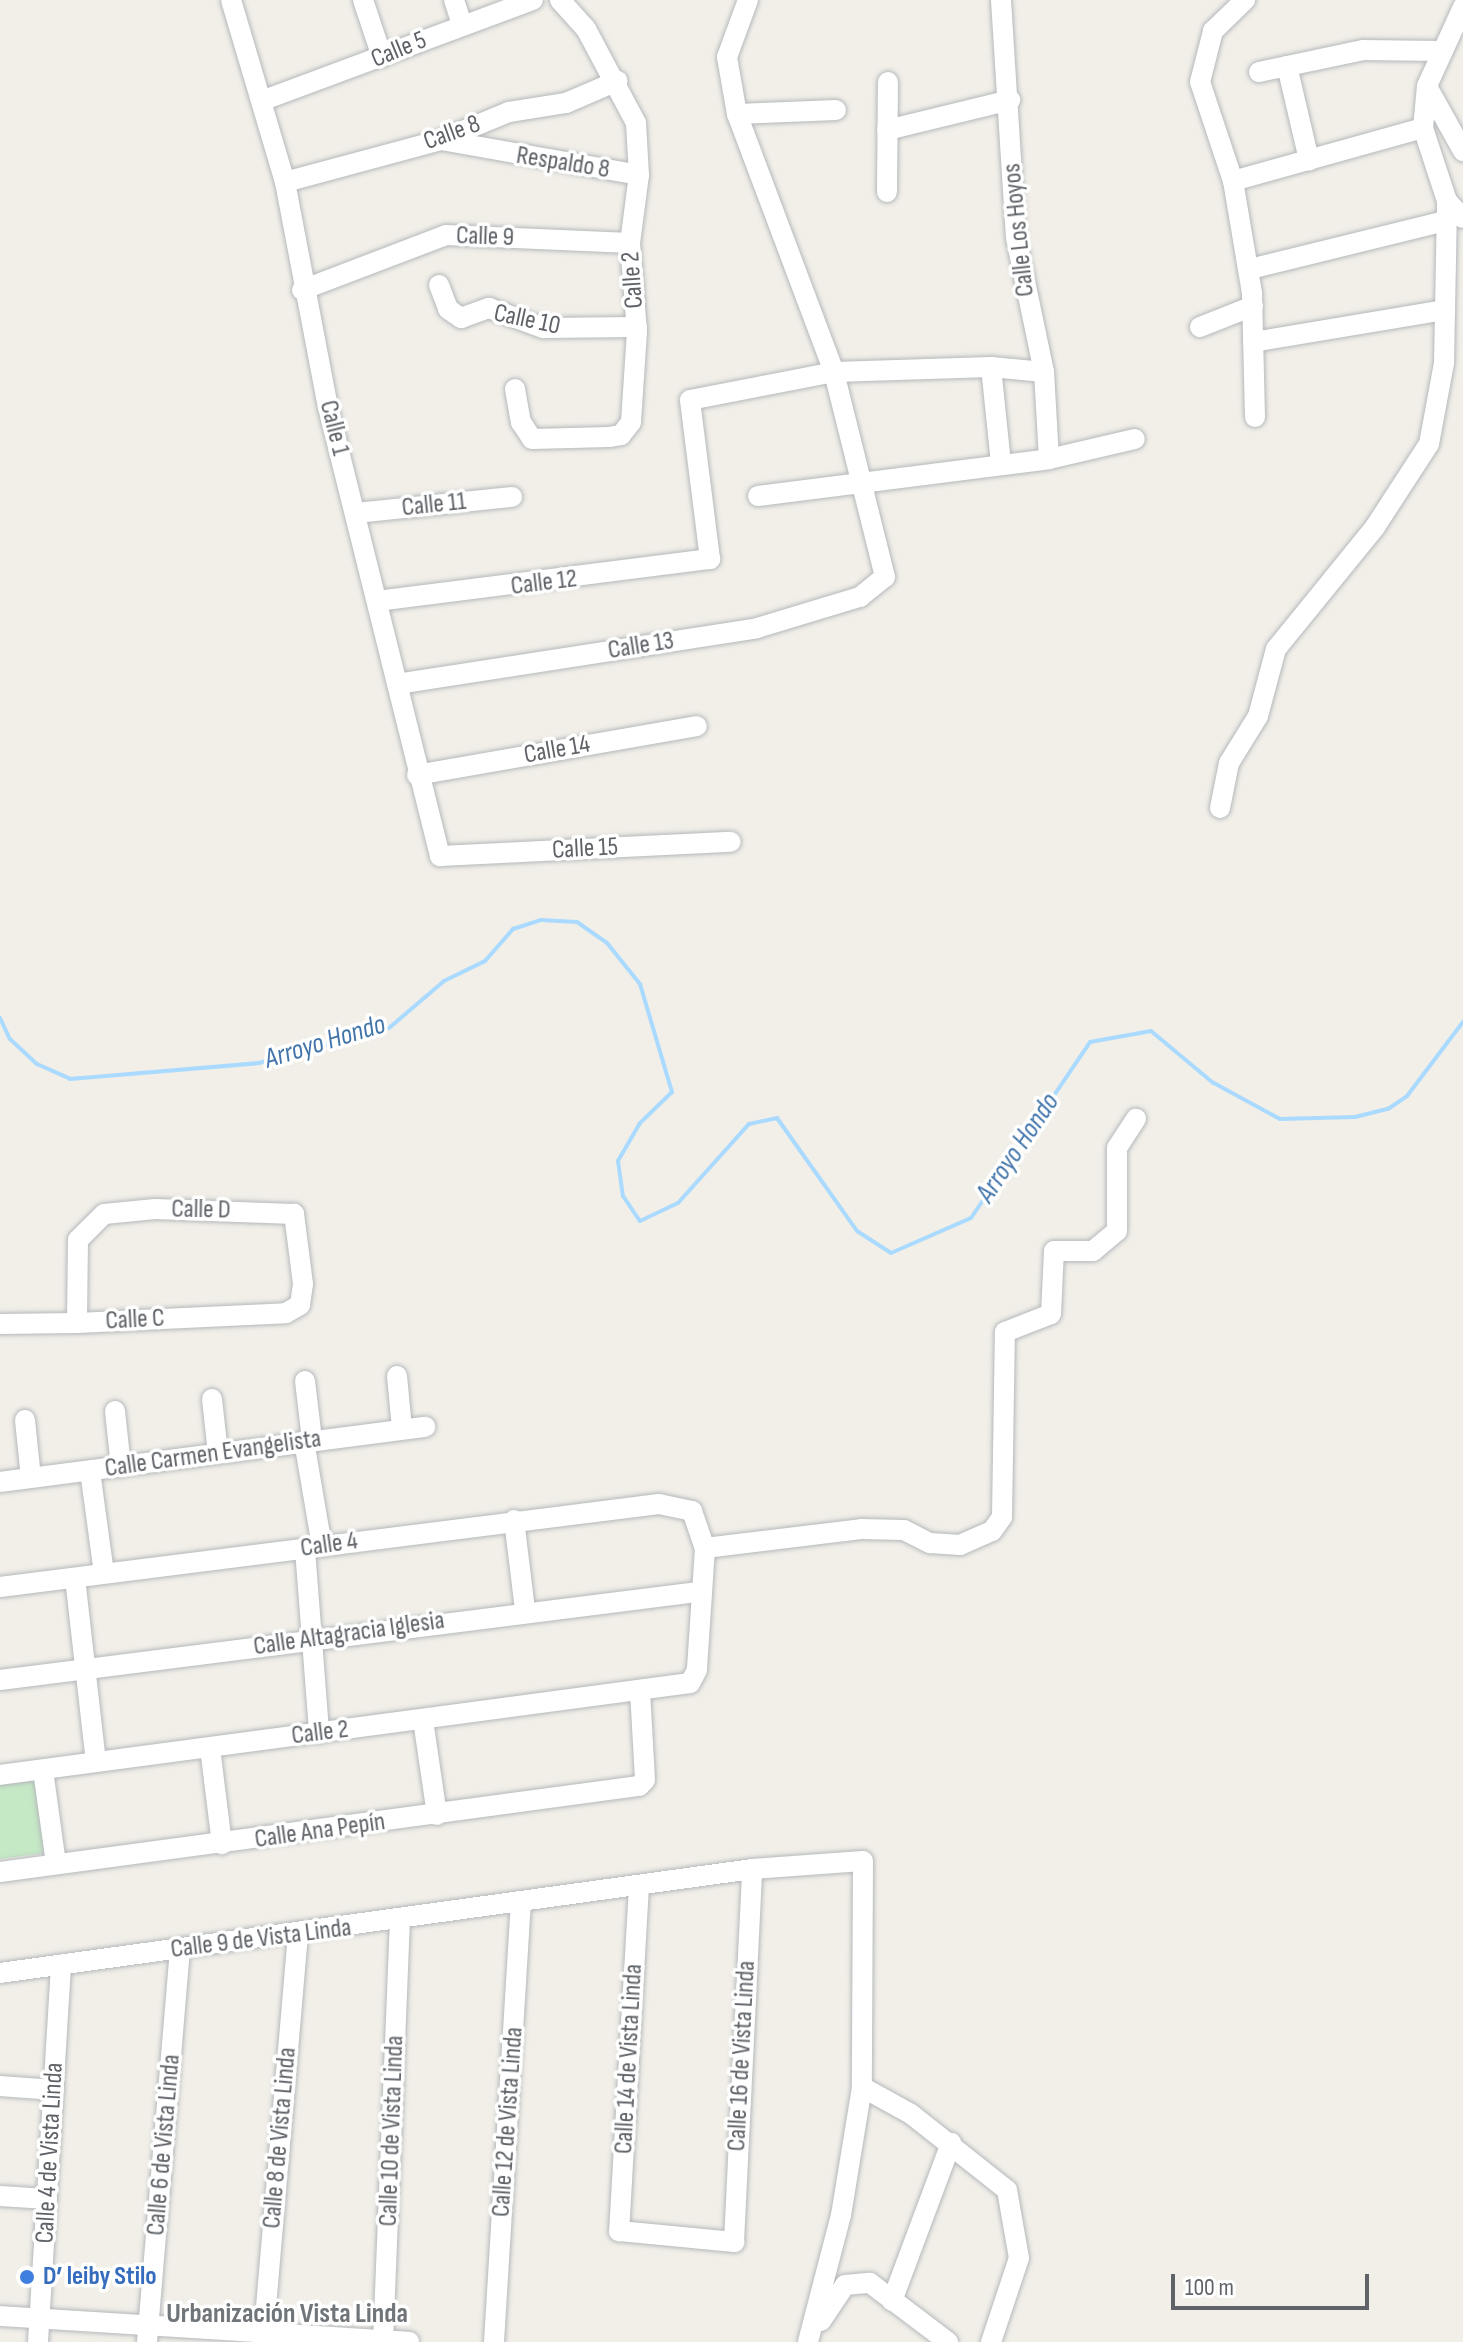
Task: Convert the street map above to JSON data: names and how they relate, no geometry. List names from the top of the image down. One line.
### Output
{"streets":{"street":["Calle 5","Calle 8","Respaldo 8","Calle Los Hoyos","Calle 9","Calle 2","Calle 10","Calle 1","Calle 11","Calle 12","Calle 13","Calle 14","Calle 15","Calle D","Calle C","Calle Carmen Evangelista","Calle 4","Calle Altagracia Iglesia","Calle Ana Pepín","Calle 9 de Vista Linda","Calle 16 de Vista Linda","Calle 14 de Vista Linda","Calle 12 de Vista Linda","Calle 10 de Vista Linda","Calle 8 de Vista Linda","Calle 6 de Vista Linda","Calle 4 de Vista Linda"]},"crossings":[["Calle 5","Calle 1"],["Calle 8","Respaldo 8"],["Calle 8","Calle 2"],["Calle 8","Calle 1"],["Respaldo 8","Calle 2"],["Calle 9","Calle 2"],["Calle 9","Calle 1"],["Calle 2","Calle 10"],["Calle 2","Calle Altagracia Iglesia"],["Calle 2","Calle Ana Pepín"],["Calle 1","Calle 11"],["Calle 1","Calle 12"],["Calle 1","Calle 13"],["Calle 1","Calle 14"],["Calle 1","Calle 15"],["Calle D","Calle C"],["Calle 9 de Vista Linda","Calle 16 de Vista Linda"],["Calle 9 de Vista Linda","Calle 14 de Vista Linda"],["Calle 9 de Vista Linda","Calle 12 de Vista Linda"],["Calle 9 de Vista Linda","Calle 10 de Vista Linda"],["Calle 9 de Vista Linda","Calle 8 de Vista Linda"],["Calle 9 de Vista Linda","Calle 6 de Vista Linda"],["Calle 9 de Vista Linda","Calle 4 de Vista Linda"],["Calle 16 de Vista Linda","Calle 14 de Vista Linda"]],"districts":["Urbanización Vista Linda"],"water":["Arroyo Hondo"],"places":["D’ leiby Stilo"],"scale_bar":"100 m"}
